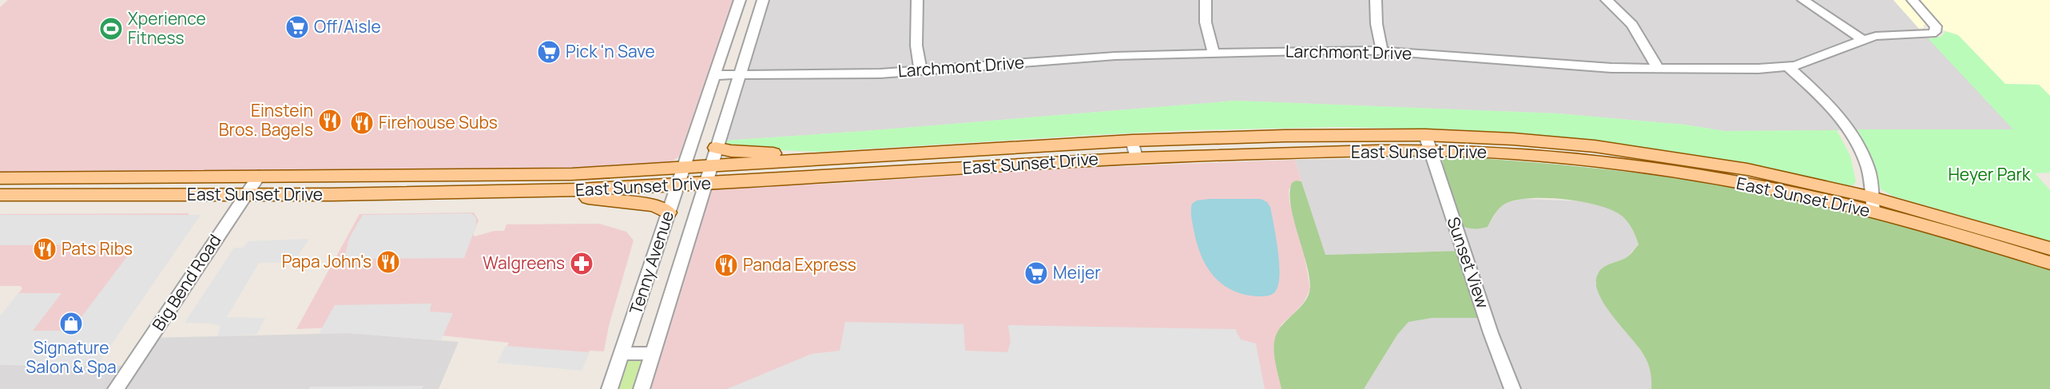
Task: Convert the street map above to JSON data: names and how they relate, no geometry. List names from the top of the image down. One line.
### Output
{"streets":{"main road":["East Sunset Drive"],"street":["Larchmont Drive","Tenny Avenue","Sunset View","Big Bend Road"]},"crossings":[["Larchmont Drive","Tenny Avenue"],["East Sunset Drive","Tenny Avenue"],["East Sunset Drive","Sunset View"],["East Sunset Drive","Big Bend Road"]],"parks":["Heyer Park"],"places":{"supermarket":["Off/Aisle","Pick 'n Save","Meijer"],"sports":["Xperience Fitness"],"restaurant":["Einstein Bros. Bagels","Firehouse Subs","Pats Ribs","Papa John's","Panda Express"],"pharmacy":["Walgreens"],"shop":["Signature Salon & Spa"]}}
